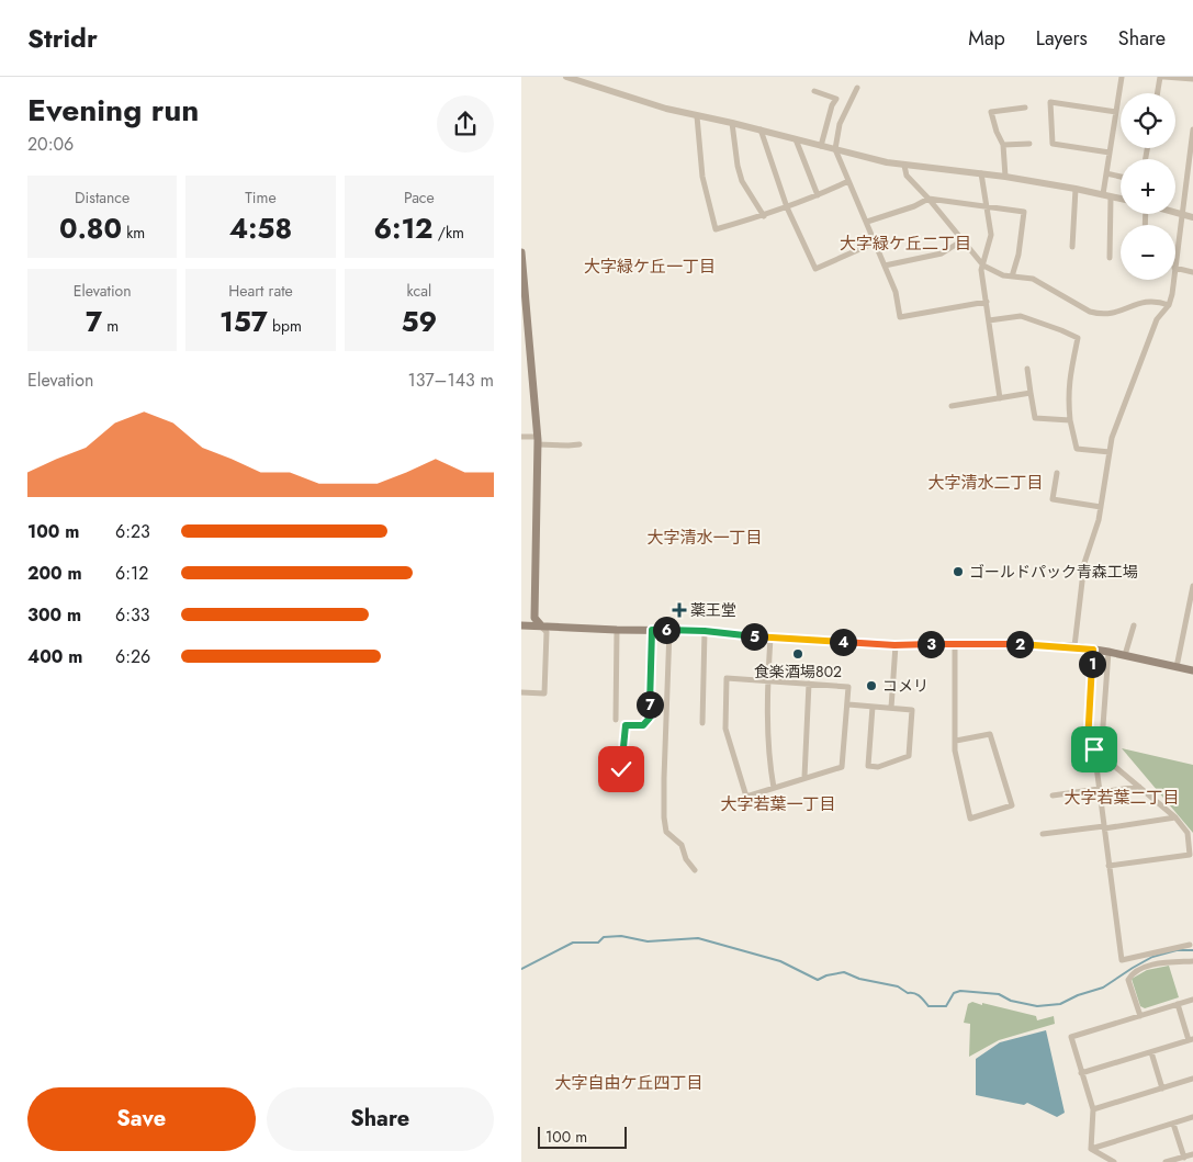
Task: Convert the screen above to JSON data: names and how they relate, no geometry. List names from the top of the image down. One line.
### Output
{"districts":["大字緑ケ丘二丁目","大字緑ケ丘一丁目","大字清水二丁目","大字清水一丁目","大字若葉二丁目","大字若葉一丁目","大字自由ケ丘四丁目"],"places":{"other":["ゴールドパック青森工場","食楽酒場802","コメリ"],"health":["薬王堂"]},"scale_bar":"100 m","page":{"header":"Stridr","nav":["Map","Layers","Share"],"heading":["Evening run","20:06"],"map_buttons":["+","−"],"stats":[["Distance","0.80 km"],["Time","4:58"],["Pace","6:12 /km"],["Elevation","7 m"],["Heart rate","157 bpm"],["kcal","59"]],"chart":["Elevation","137–143 m"],"list":[{"name":"100 m","note":"6:23"},{"name":"200 m","note":"6:12"},{"name":"300 m","note":"6:33"},{"name":"400 m","note":"6:26"}],"pins":["6","5","4","2","3","1","7"],"buttons":["Save","Share"],"scale":"100 m"}}
